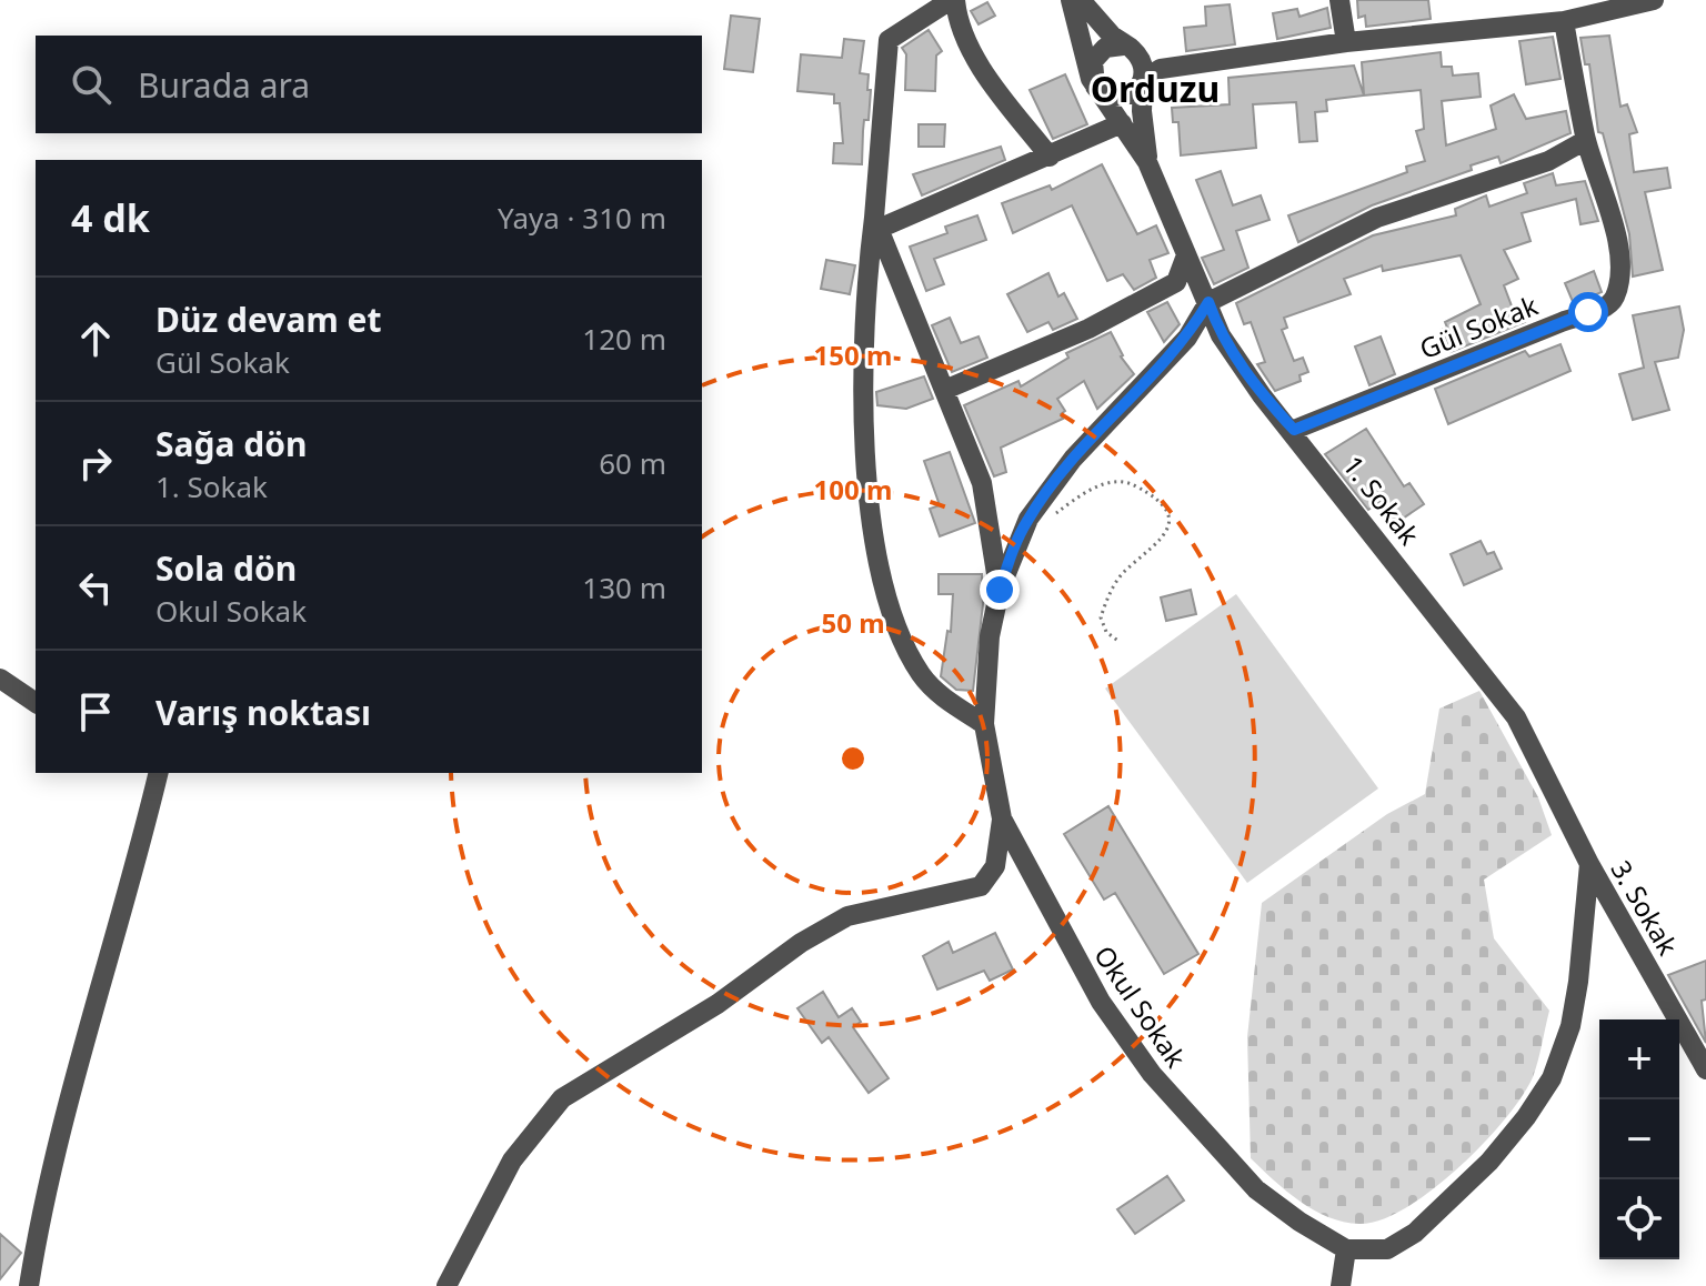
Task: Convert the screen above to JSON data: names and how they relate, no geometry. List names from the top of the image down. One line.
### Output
{"streets":{"street":["Gül Sokak","1. Sokak","3. Sokak","Okul Sokak"]},"crossings":[["Gül Sokak","1. Sokak"],["1. Sokak","3. Sokak"],["1. Sokak","Okul Sokak"]],"districts":["Orduzu"],"page":{"search":"Burada ara","heading":["4 dk","Yaya · 310 m"],"list":[["Düz devam et","Gül Sokak","120 m"],["Sağa dön","1. Sokak","60 m"],["Sola dön","Okul Sokak","130 m"],"Varış noktası"],"map_buttons":["+","−"]},"rings":["150 m","100 m","50 m"]}
